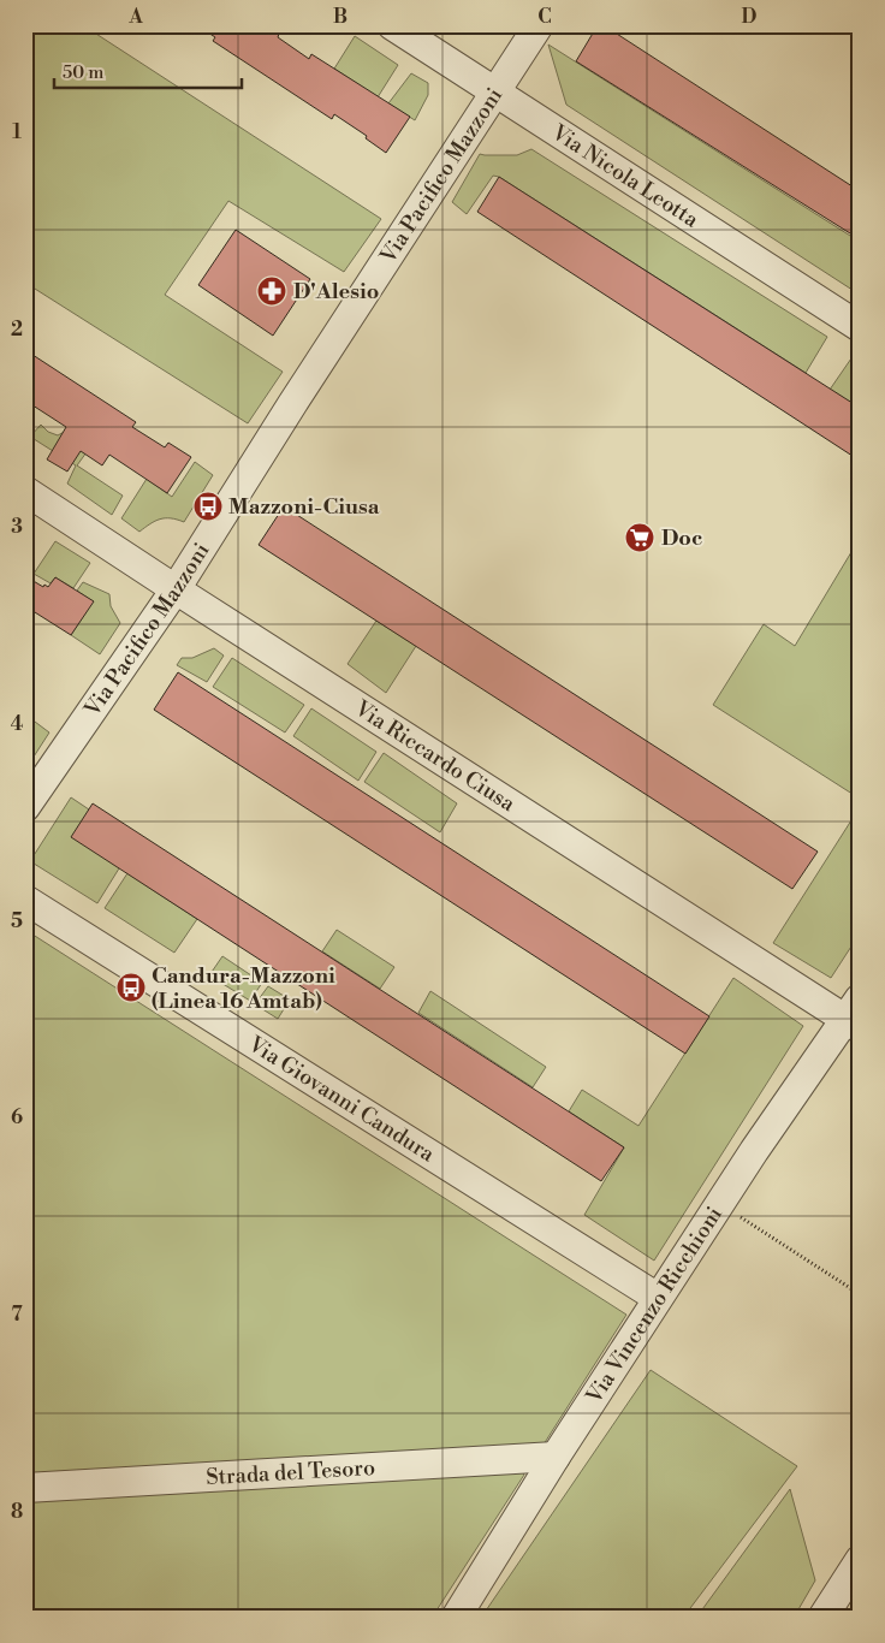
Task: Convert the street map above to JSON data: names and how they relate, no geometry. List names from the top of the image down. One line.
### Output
{"streets":{"street":["Via Pacifico Mazzoni","Via Nicola Leotta","Via Riccardo Ciusa","Via Giovanni Candura","Via Vincenzo Ricchioni","Strada del Tesoro"]},"crossings":[["Via Pacifico Mazzoni","Via Nicola Leotta"],["Via Pacifico Mazzoni","Via Riccardo Ciusa"],["Via Riccardo Ciusa","Via Vincenzo Ricchioni"],["Via Giovanni Candura","Via Vincenzo Ricchioni"],["Via Vincenzo Ricchioni","Strada del Tesoro"]],"places":{"pharmacy":["D'Alesio"],"bus stop":["Mazzoni-Ciusa","Candura-Mazzoni (Linea 16 Amtab)"],"supermarket":["Doc"]},"scale_bar":"50 m","grid":{"columns":["A","B","C","D"],"rows":["1","2","3","4","5","6","7","8"]}}
